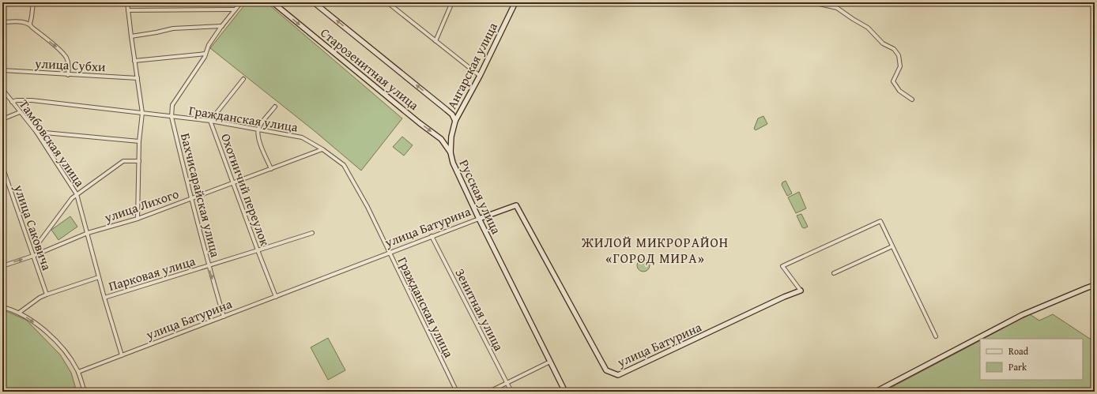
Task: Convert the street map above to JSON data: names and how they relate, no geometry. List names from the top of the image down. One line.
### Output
{"streets":{"main road":["Ангарская улица","Старозенитная улица","Русская улица","улица Батурина"],"street":["улица Субхи","Гражданская улица","Тамбовская улица","Охотничий переулок","Бахчисарайская улица","улица Лихого","улица Саковича","Парковая улица","Зенитная улица"]},"crossings":[["Ангарская улица","Русская улица"],["Старозенитная улица","Русская улица"],["Гражданская улица","Тамбовская улица"],["Гражданская улица","Охотничий переулок"],["Гражданская улица","Бахчисарайская улица"],["Гражданская улица","улица Лихого"],["Гражданская улица","улица Батурина"],["Тамбовская улица","улица Лихого"],["Тамбовская улица","улица Батурина"],["Тамбовская улица","Парковая улица"],["Охотничий переулок","улица Лихого"],["Охотничий переулок","улица Батурина"],["Охотничий переулок","Парковая улица"],["Бахчисарайская улица","улица Лихого"],["Бахчисарайская улица","улица Батурина"],["Бахчисарайская улица","Парковая улица"],["Русская улица","улица Батурина"],["улица Лихого","улица Саковича"],["улица Батурина","Зенитная улица"]],"districts":["ЖИЛОЙ МИКРОРАЙОН «ГОРОД МИРА»"],"legend":["Road","Park"]}
